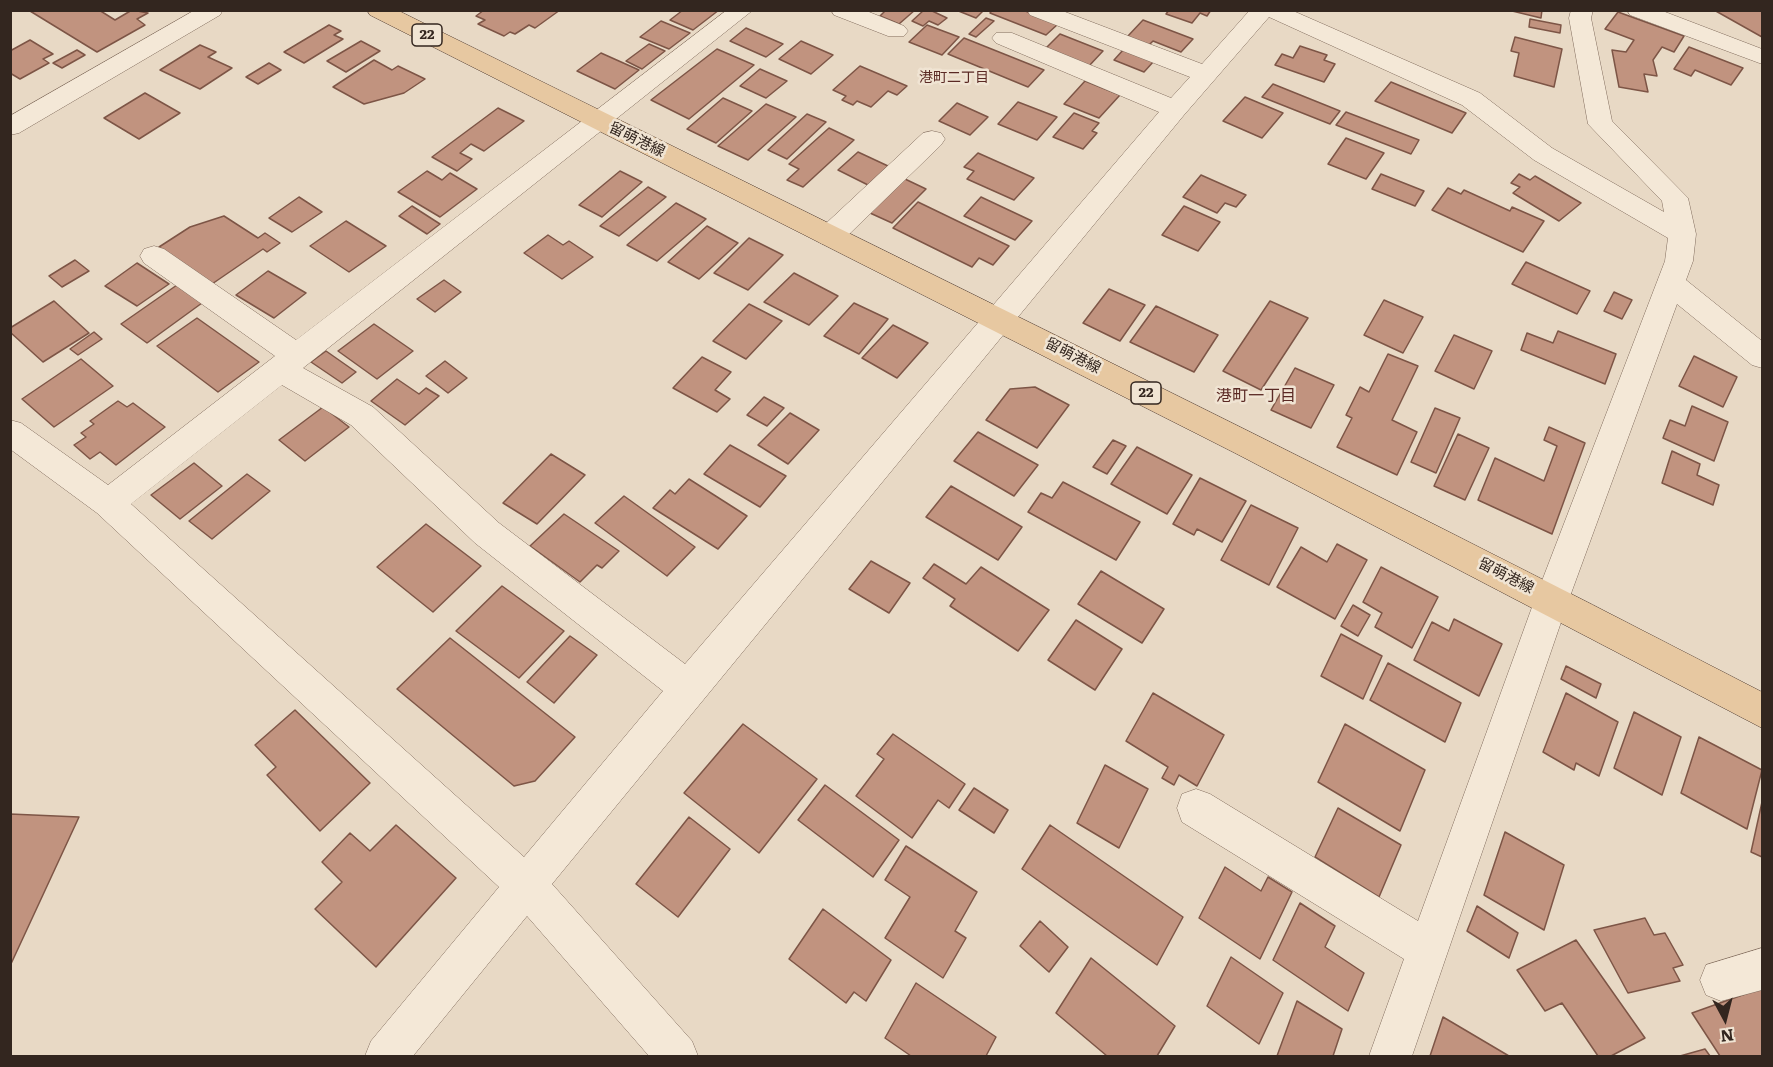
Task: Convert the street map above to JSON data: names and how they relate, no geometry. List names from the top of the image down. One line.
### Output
{"streets":{"main road":["22","留萌港線"]},"districts":["港町二丁目","港町一丁目"],"north":"bottom"}
